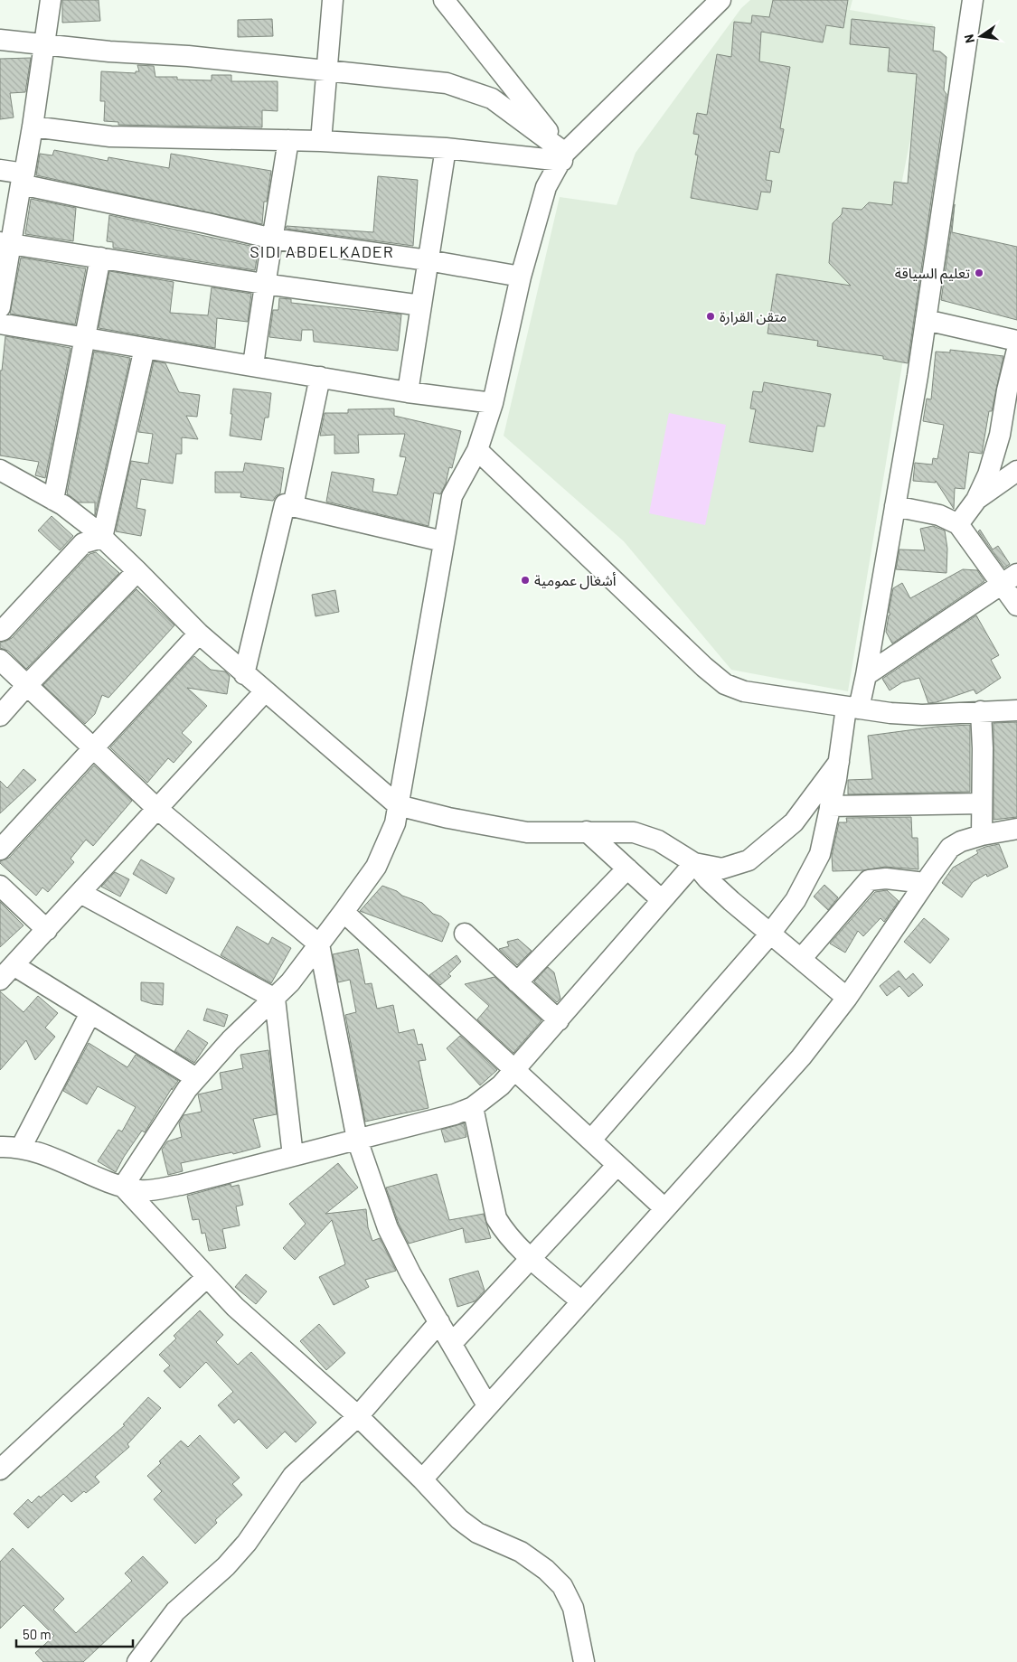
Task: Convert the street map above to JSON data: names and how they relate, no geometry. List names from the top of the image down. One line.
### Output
{"districts":["SIDI ABDELKADER"],"places":["تعليم السياقة","متقن القرارة","أشغال عمومية"],"scale_bar":"50 m","north":"left"}
